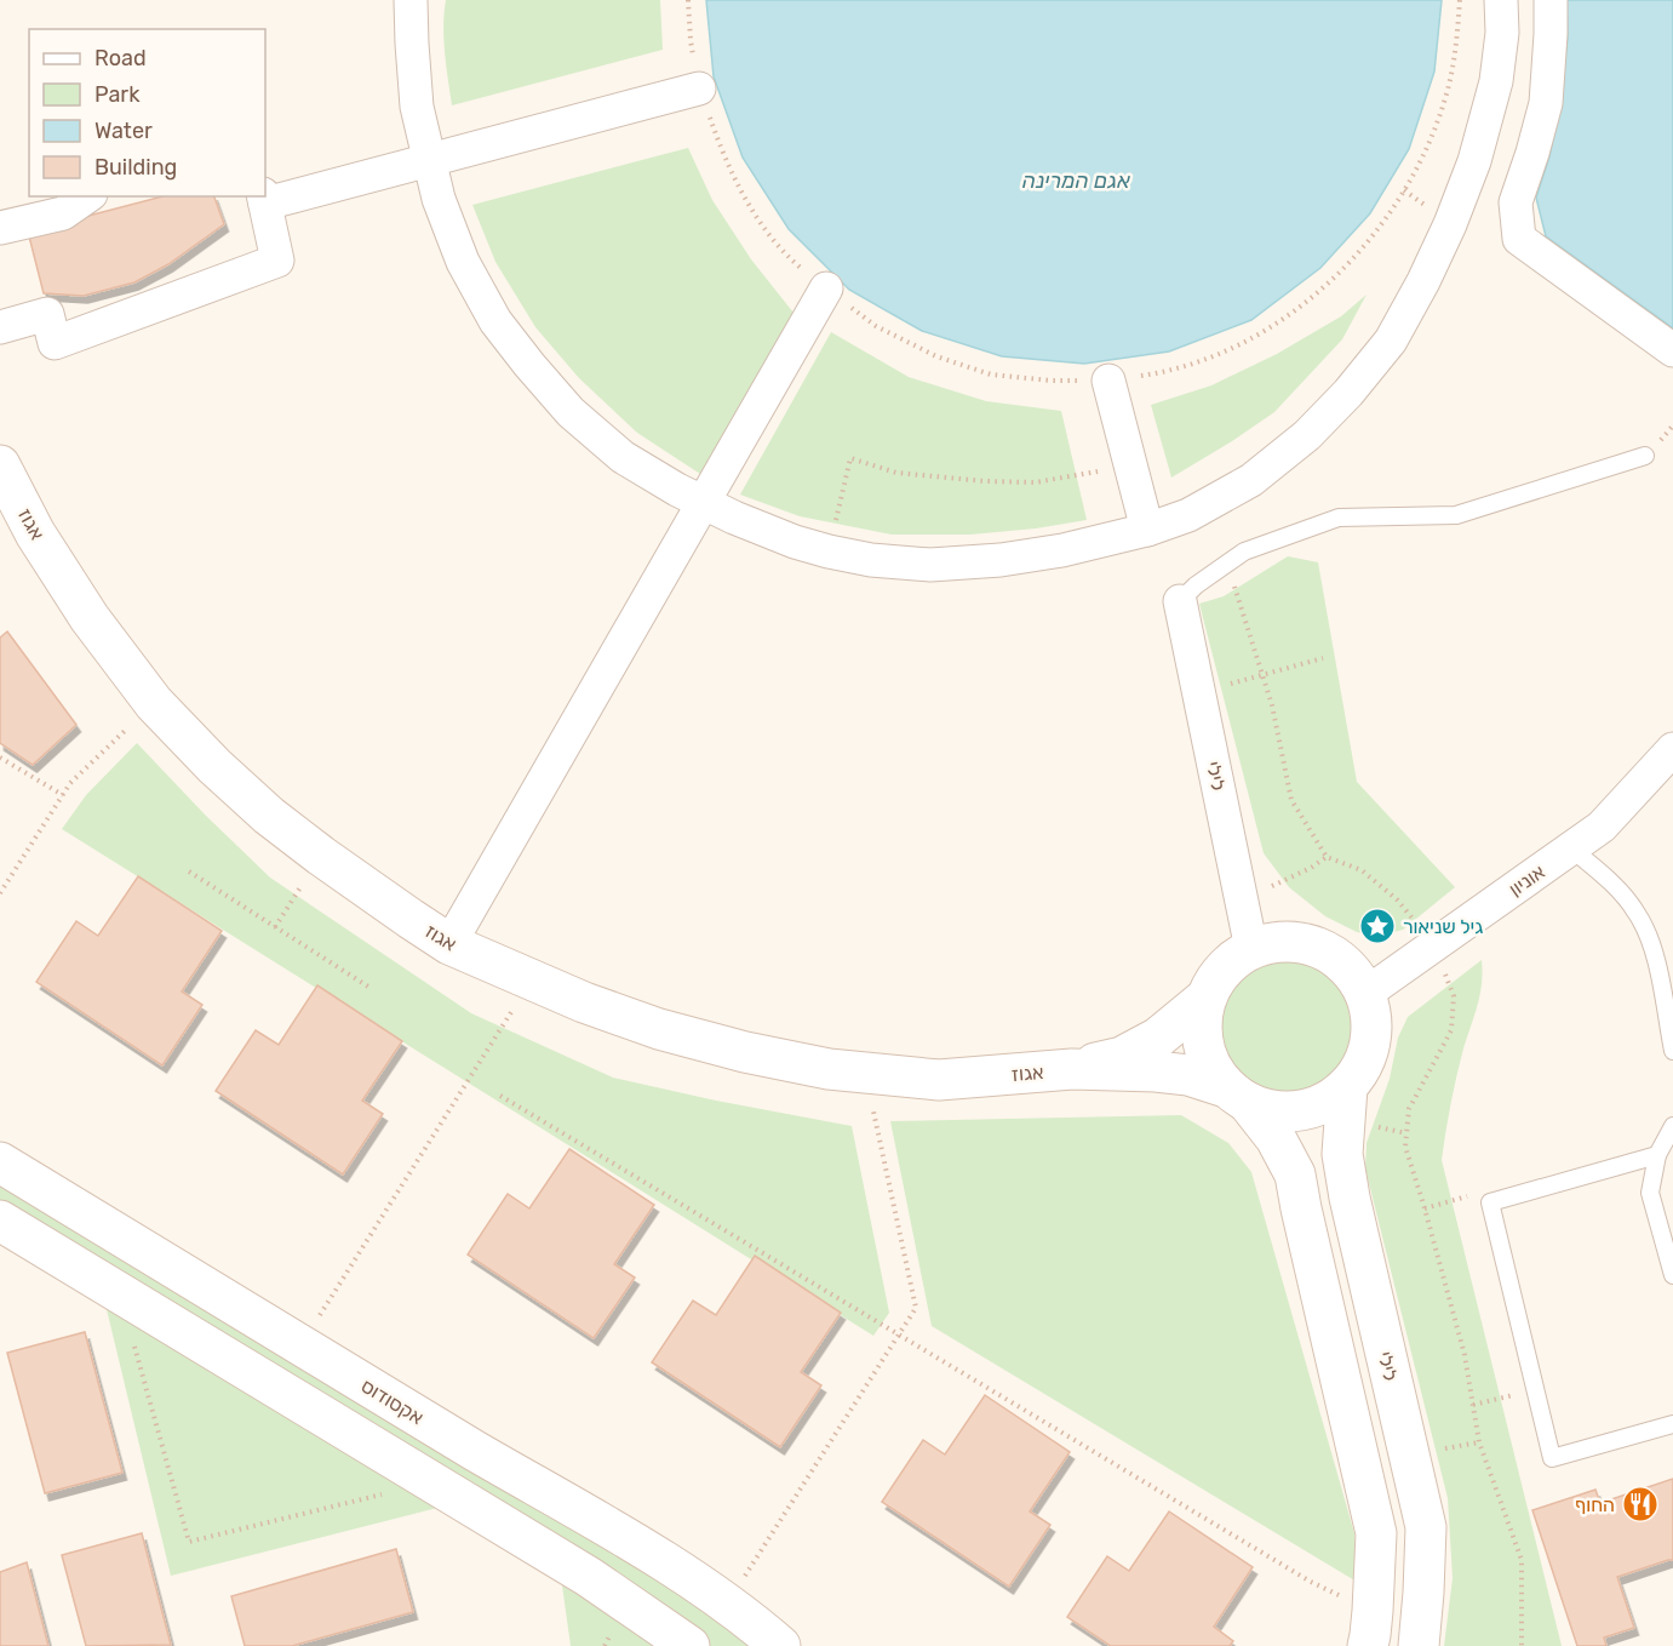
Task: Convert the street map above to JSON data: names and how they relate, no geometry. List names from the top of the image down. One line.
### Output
{"streets":{"street":["אגוז","לילי","אוניון","אקסודוס"]},"crossings":[["אגוז","לילי"],["אגוז","אוניון"],["לילי","אוניון"]],"water":["אגם המרינה"],"places":{"place":["גיל שניאור"],"restaurant":["החוף"]},"legend":["Road","Park","Water","Building"]}
